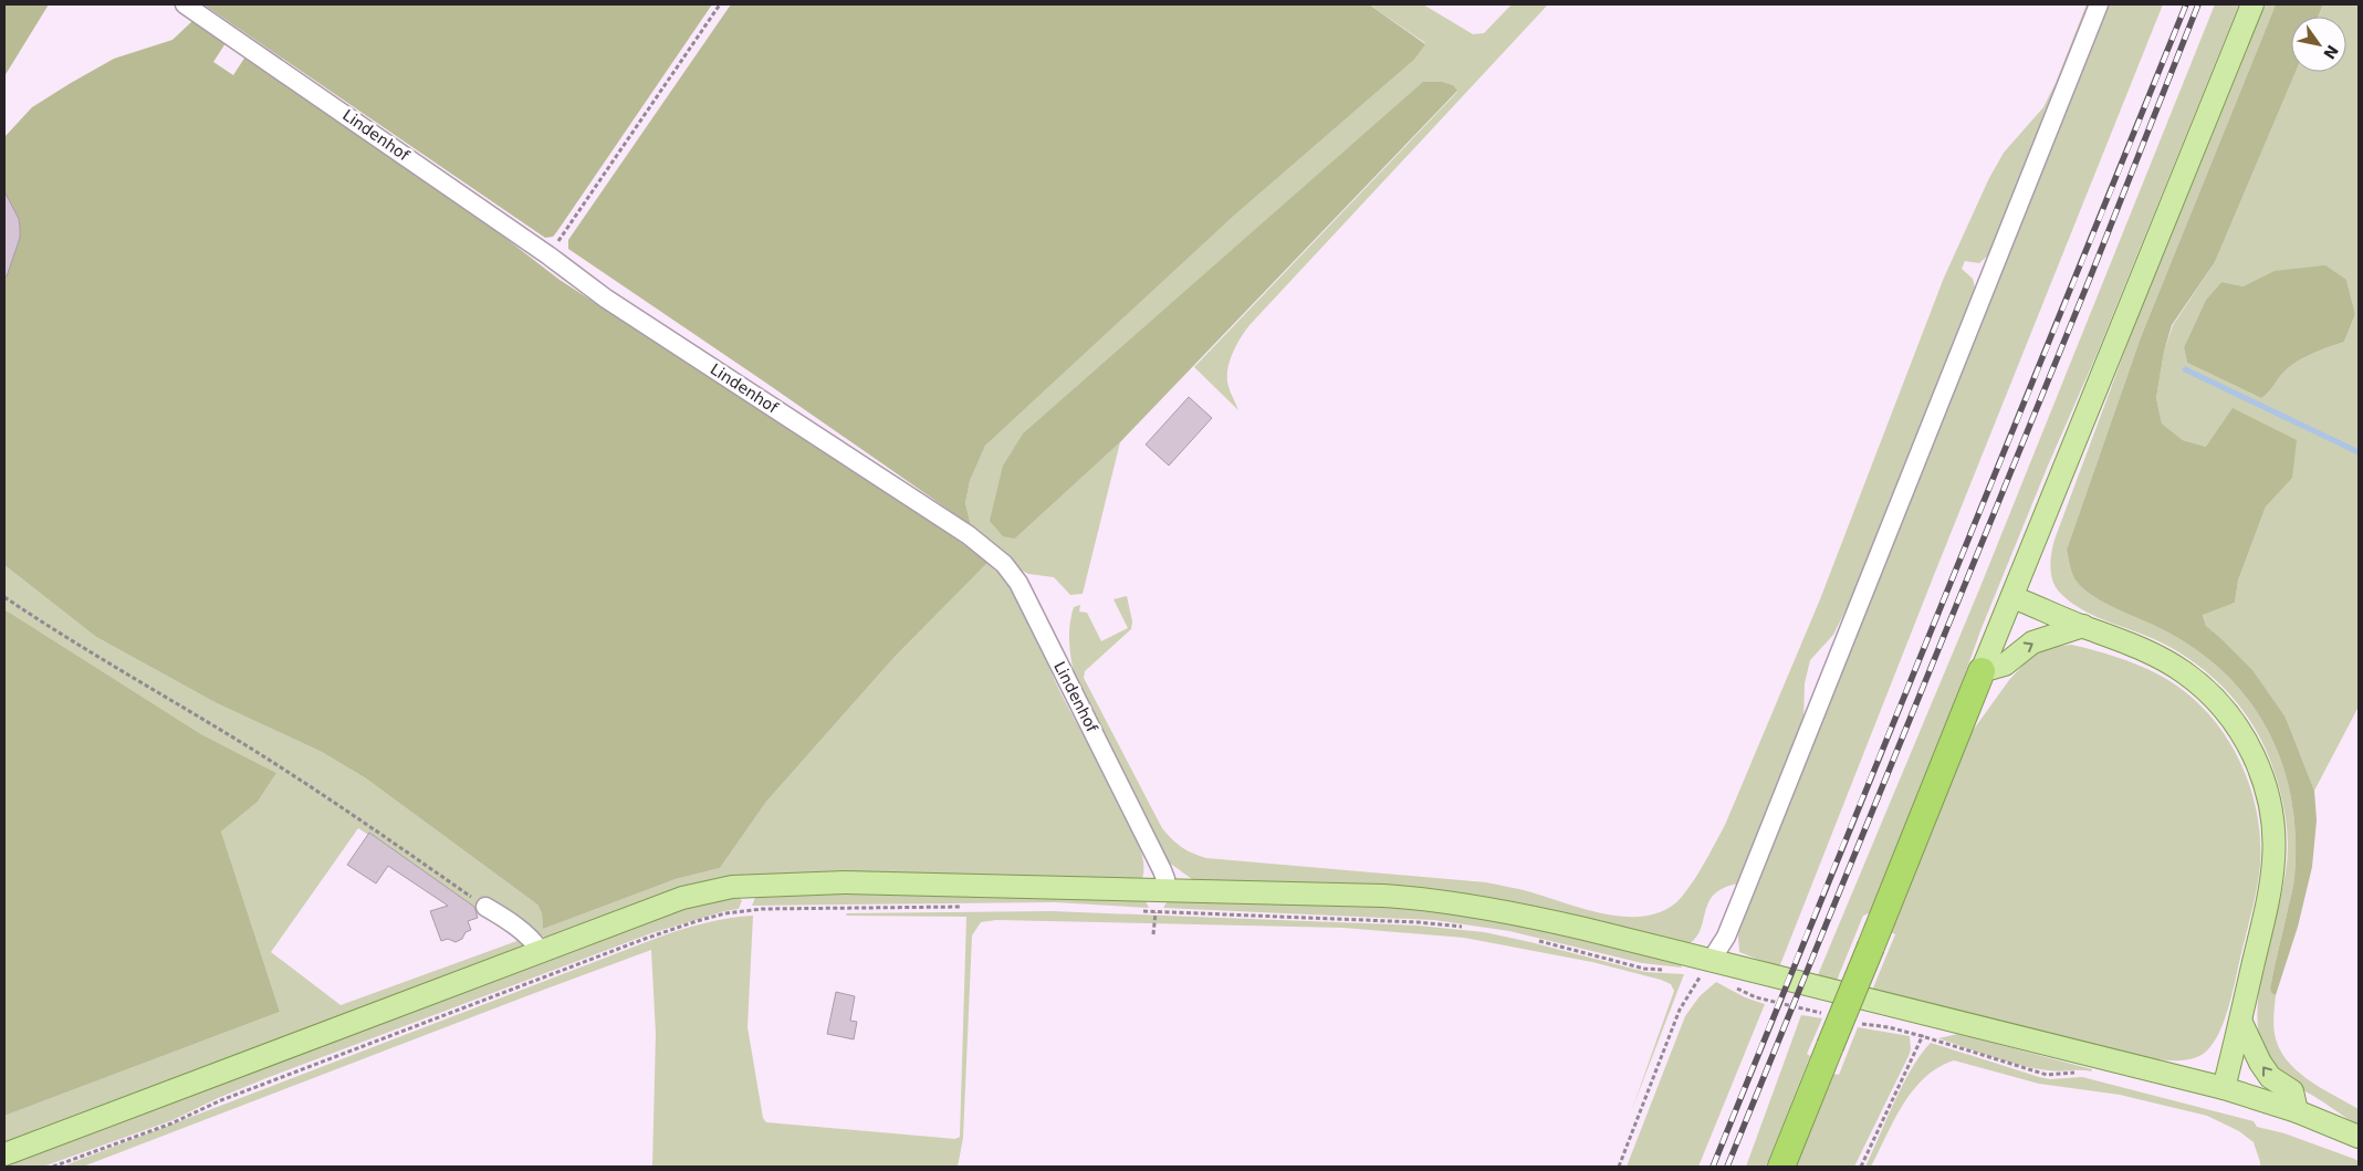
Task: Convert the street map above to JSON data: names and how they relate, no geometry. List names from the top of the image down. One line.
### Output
{"streets":{"street":["Lindenhof"]},"north":"bottom right"}
